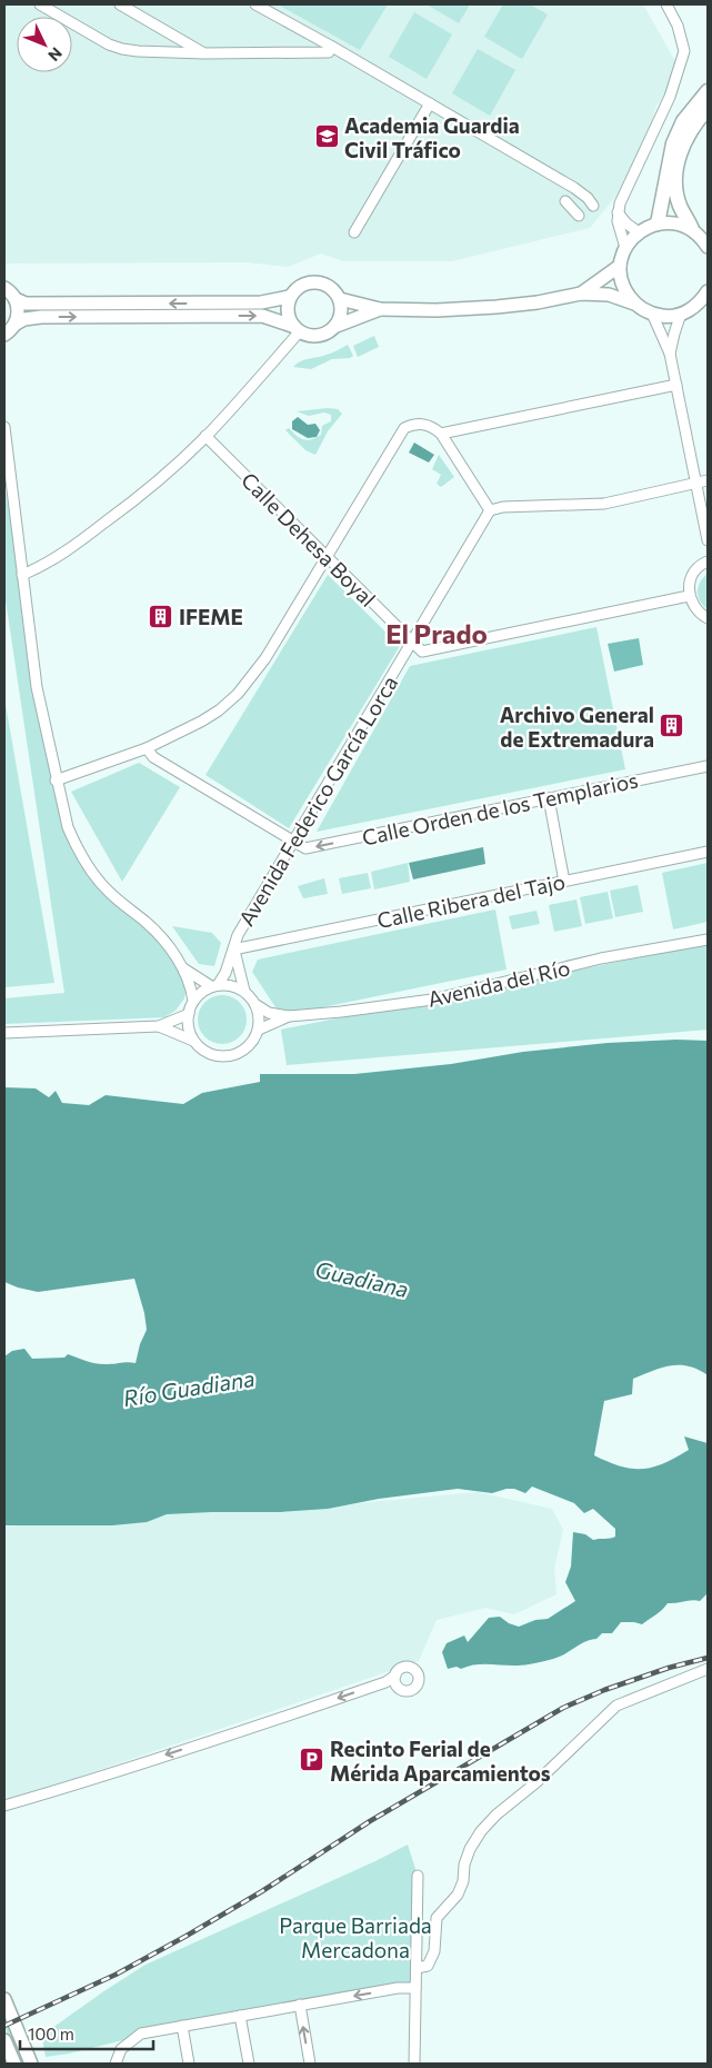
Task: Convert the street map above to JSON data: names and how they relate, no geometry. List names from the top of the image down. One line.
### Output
{"streets":{"street":["Calle Dehesa Boyal","Avenida Federico García Lorca","Calle Orden de los Templarios","Calle Ribera del Tajo","Avenida del Río"]},"crossings":[["Calle Dehesa Boyal","Avenida Federico García Lorca"],["Avenida Federico García Lorca","Calle Orden de los Templarios"],["Avenida Federico García Lorca","Calle Ribera del Tajo"],["Avenida Federico García Lorca","Avenida del Río"]],"one_way":["Calle Orden de los Templarios"],"districts":["El Prado"],"water":["Guadiana","Río Guadiana"],"parks":["Parque Barriada Mercadona"],"places":{"school or university":["Academia Guardia Civil Tráfico"],"building":["IFEME","Archivo General de Extremadura"],"parking":["Recinto Ferial de Mérida Aparcamientos"]},"scale_bar":"100 m","north":"bottom right"}
